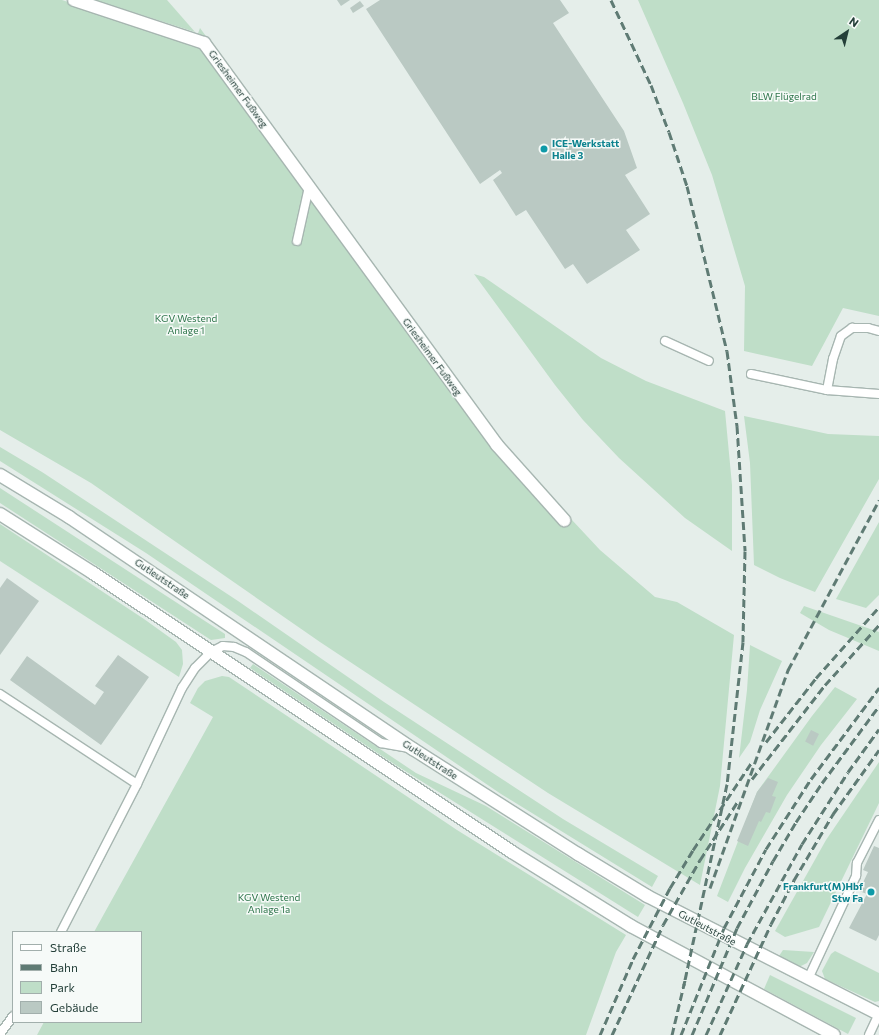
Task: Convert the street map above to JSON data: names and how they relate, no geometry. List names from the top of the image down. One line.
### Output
{"streets":{"main road":["Griesheimer Fußweg","Gutleutstraße"]},"parks":["BLW Flügelrad","KGV Westend Anlage 1","KGV Westend Anlage 1a"],"places":["ICE-Werkstatt Halle 3","Frankfurt(M)Hbf Stw Fa"],"legend":["Straße","Bahn","Park","Gebäude"],"north":"top right"}
